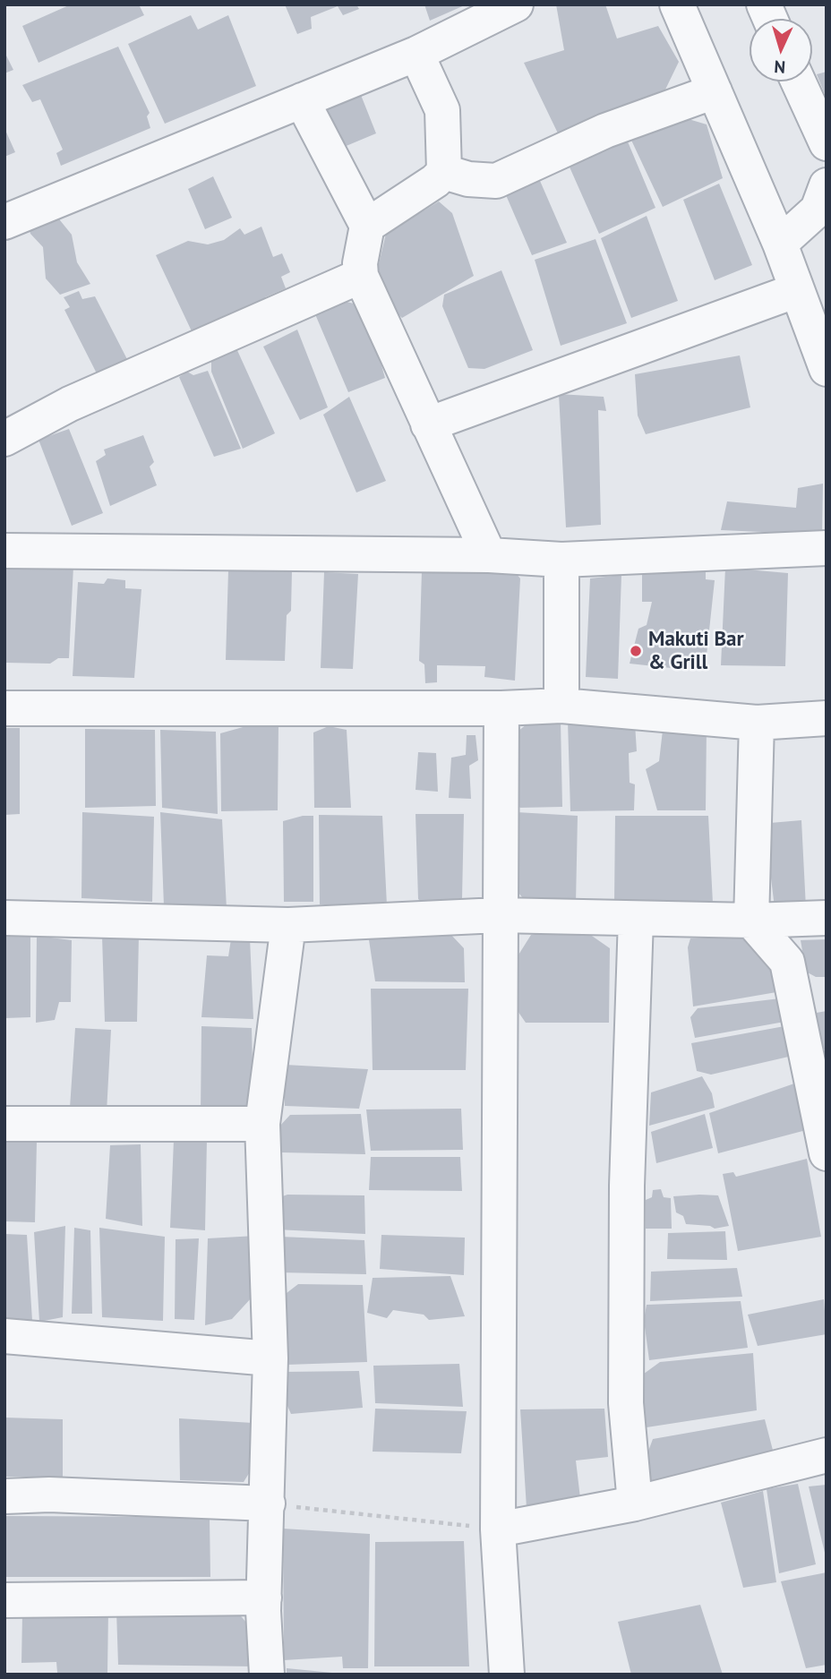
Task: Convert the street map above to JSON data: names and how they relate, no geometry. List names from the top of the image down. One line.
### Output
{"places":["Makuti Bar & Grill"],"north":"bottom"}
